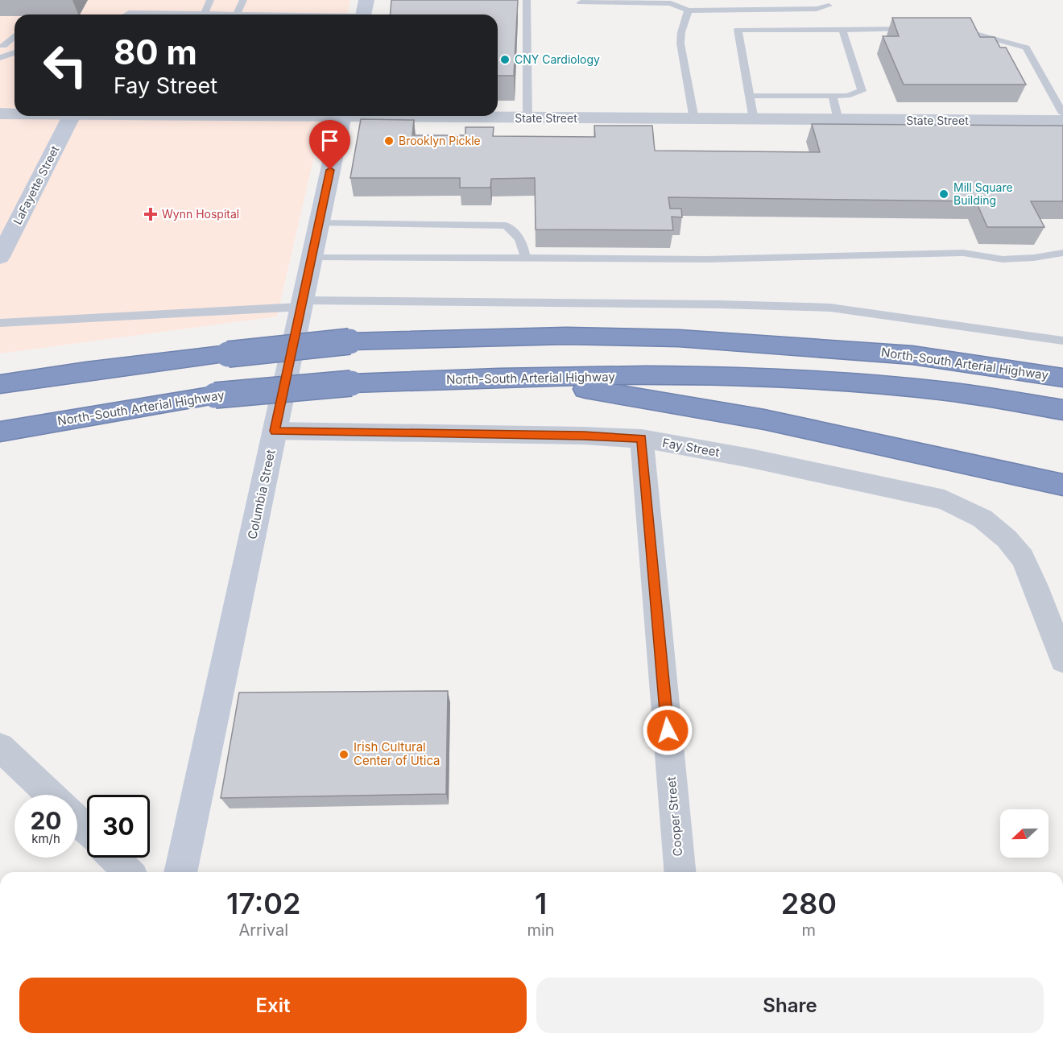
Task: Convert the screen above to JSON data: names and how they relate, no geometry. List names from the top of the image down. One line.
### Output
{"streets":{"highway":["North-South Arterial Highway"],"street":["State Street","LaFayette Street","Fay Street","Columbia Street","Cooper Street"]},"crossings":[["Fay Street","Columbia Street"],["Fay Street","Cooper Street"]],"places":{"other":["CNY Cardiology","Brooklyn Pickle","Mill Square Building","Irish Cultural Center of Utica"],"health":["Wynn Hospital"]},"north":"left","page":{"turn":["80 m","Fay Street"],"speed":"20 km/h","limit":"30","eta":["17:02","Arrival","1","min","280","m"],"buttons":["Exit","Share"]}}
